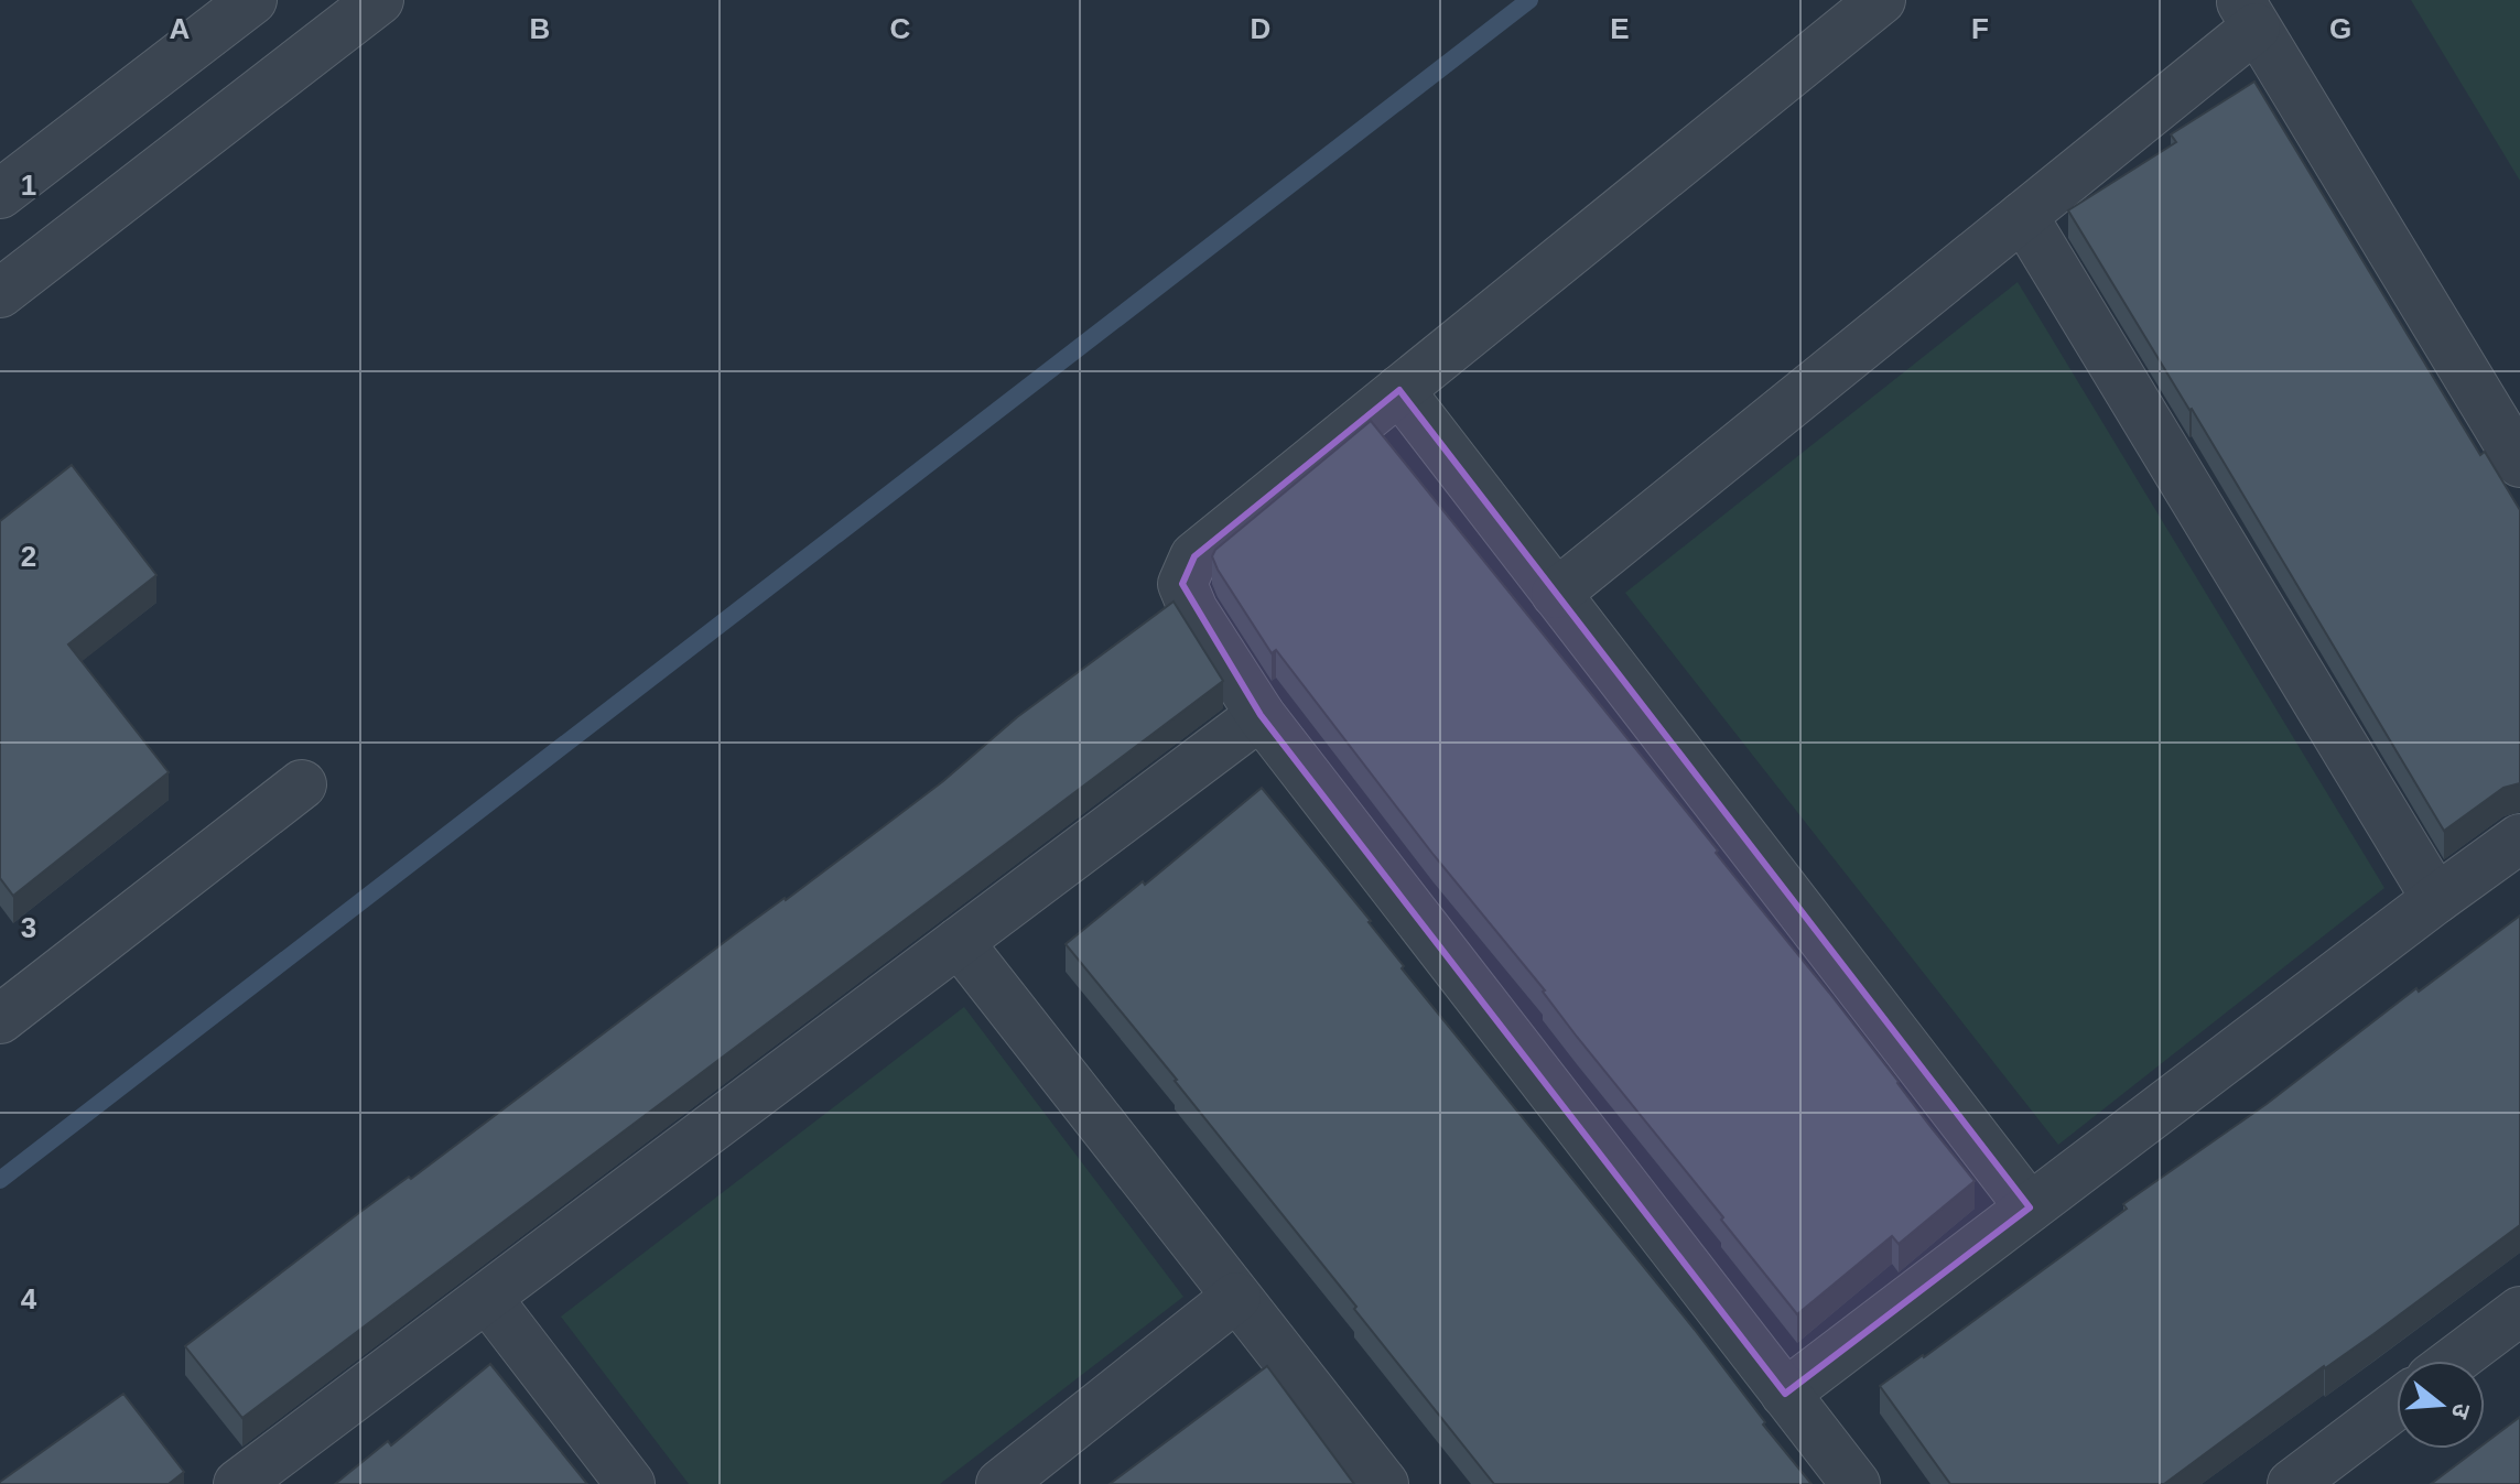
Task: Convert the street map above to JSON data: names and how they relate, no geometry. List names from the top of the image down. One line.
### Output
{"north":"right","grid":{"columns":["A","B","C","D","E","F","G"],"rows":["1","2","3","4"]}}
